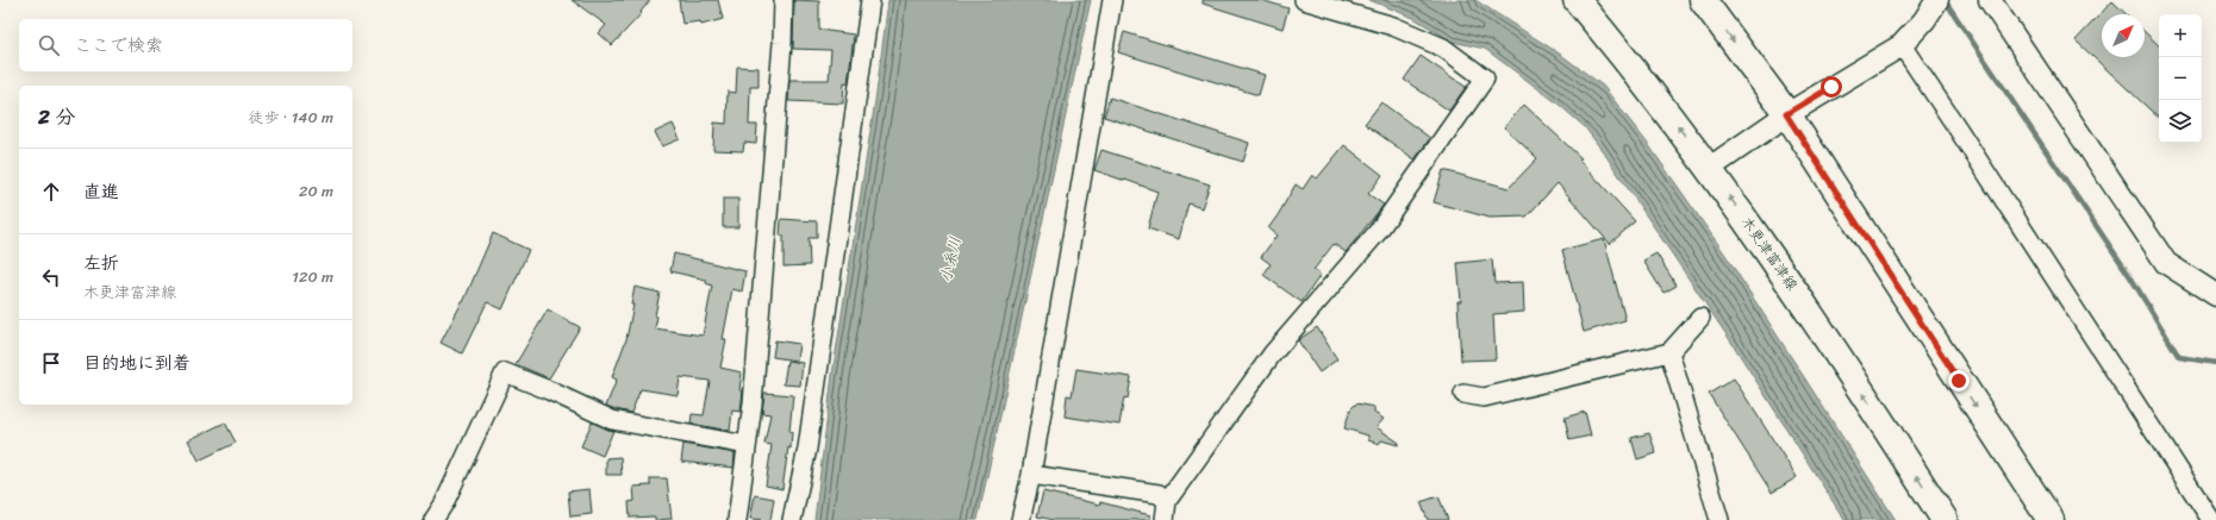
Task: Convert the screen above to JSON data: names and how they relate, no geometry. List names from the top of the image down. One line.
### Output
{"streets":{"main road":["木更津富津線"]},"water":["小糸川"],"north":"top right","page":{"map_buttons":["+","−"],"search":"ここで検索","heading":["2 分","徒歩 · 140 m"],"list":[["直進","20 m"],["左折","木更津富津線","120 m"],"目的地に到着"]}}
